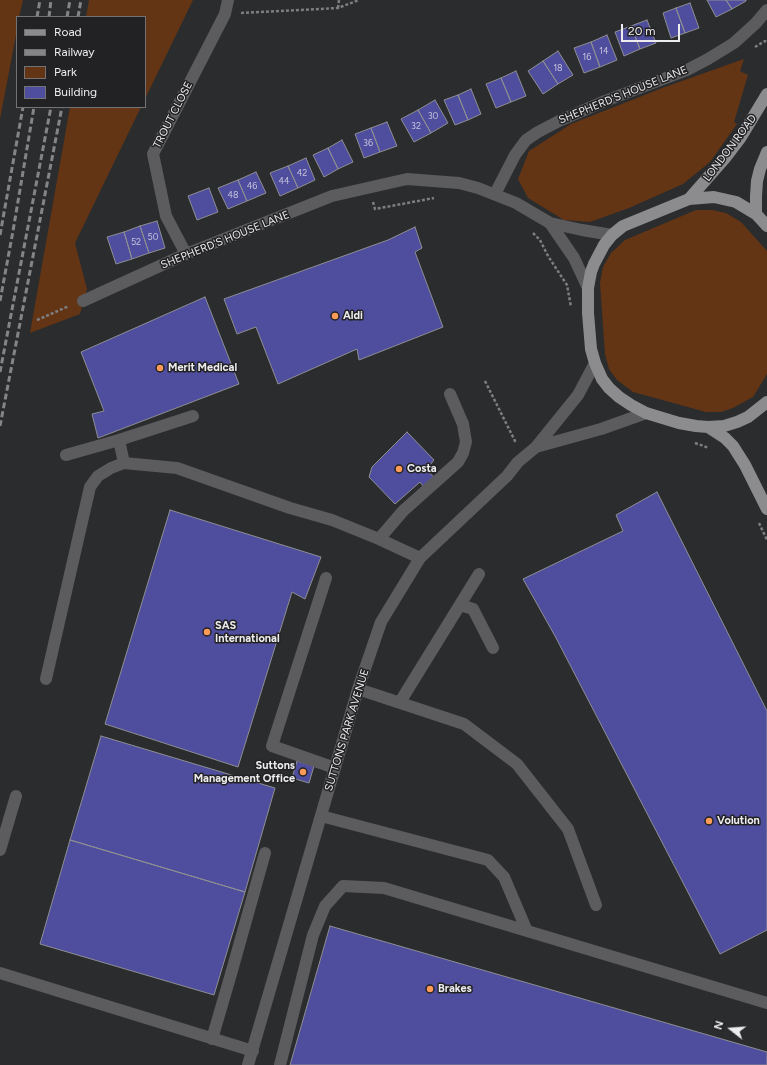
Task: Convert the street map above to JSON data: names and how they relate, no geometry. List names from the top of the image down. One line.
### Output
{"streets":{"main road":["LONDON ROAD"],"street":["SHEPHERD'S HOUSE LANE","TROUT CLOSE","SUTTONS PARK AVENUE"]},"crossings":[["SHEPHERD'S HOUSE LANE","TROUT CLOSE"]],"places":["Aldi","Merit Medical","Costa","SAS International","Suttons Management Office","Volution","Brakes"],"house_numbers":["14","16","18","30","32","36","42","44","46","48","50","52"],"legend":["Road","Railway","Park","Building"],"scale_bar":"20 m","north":"left"}
